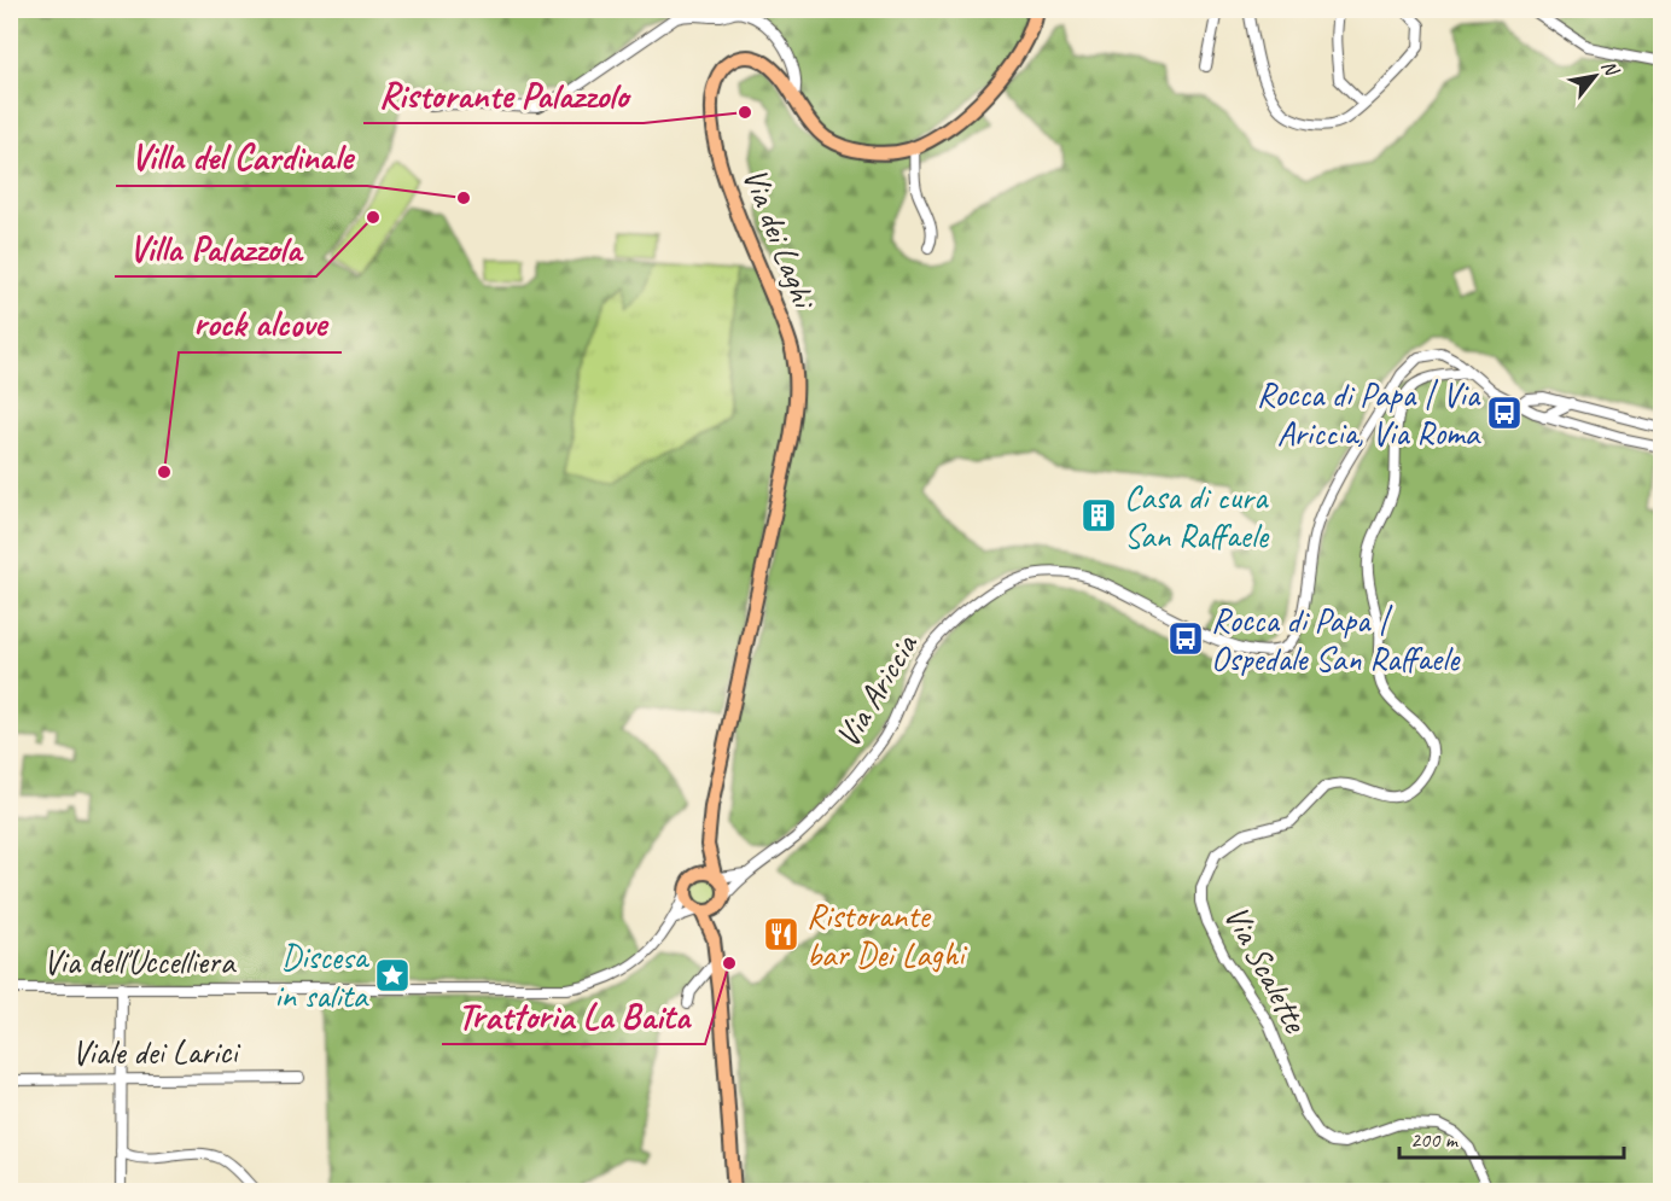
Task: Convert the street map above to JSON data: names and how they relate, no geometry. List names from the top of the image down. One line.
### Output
{"streets":{"main road":["Via dei Laghi"],"street":["Via Ariccia","Via dell'Uccelliera","Via Scalette","Viale dei Larici"]},"crossings":[["Via dei Laghi","Via Ariccia"],["Via Ariccia","Via Scalette"]],"places":{"other":["Ristorante Palazzolo","Villa del Cardinale","Villa Palazzola","rock alcove","Trattoria La Baita"],"bus stop":["Rocca di Papa | Via Ariccia, Via Roma","Rocca di Papa | Ospedale San Raffaele"],"building":["Casa di cura San Raffaele"],"restaurant":["Ristorante bar Dei Laghi"],"place":["Discesa in salita"]},"scale_bar":"200 m","north":"top right"}
